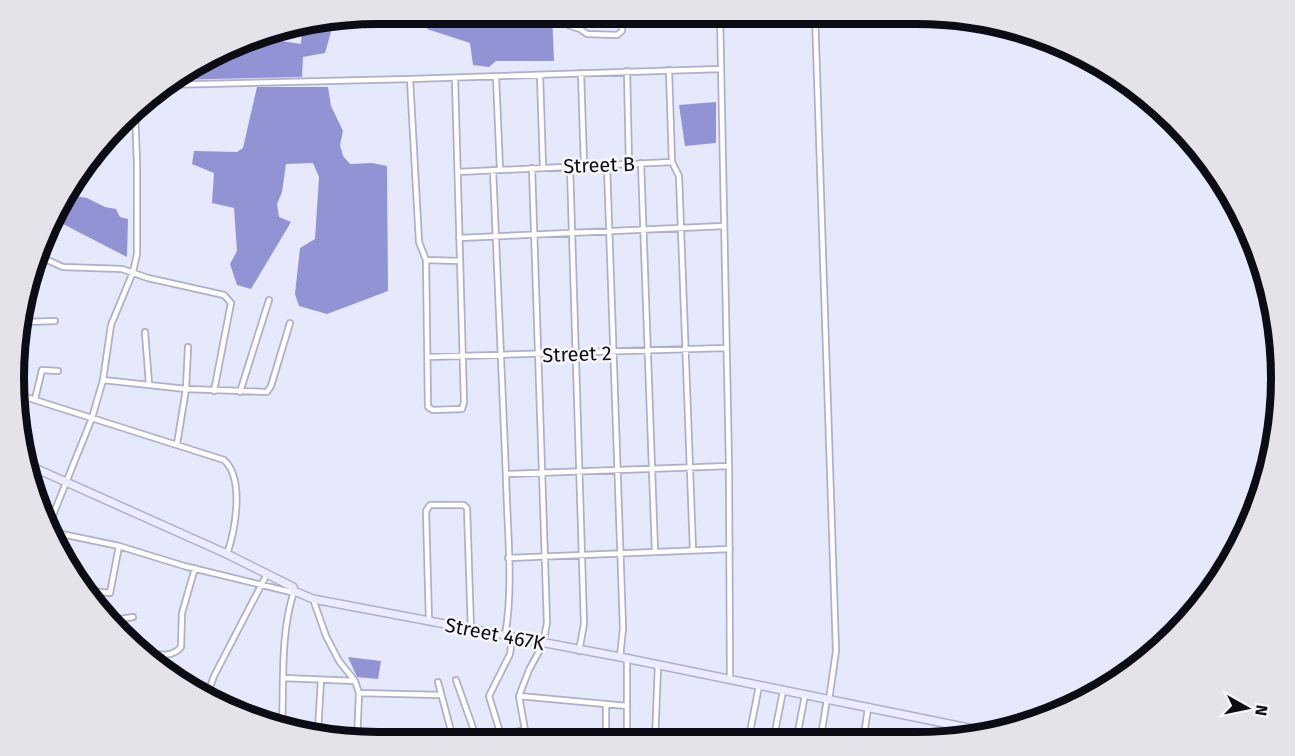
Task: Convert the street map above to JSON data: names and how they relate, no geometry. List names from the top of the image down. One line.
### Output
{"streets":{"street":["Street B","Street 2","Street 467K"]},"north":"right"}
